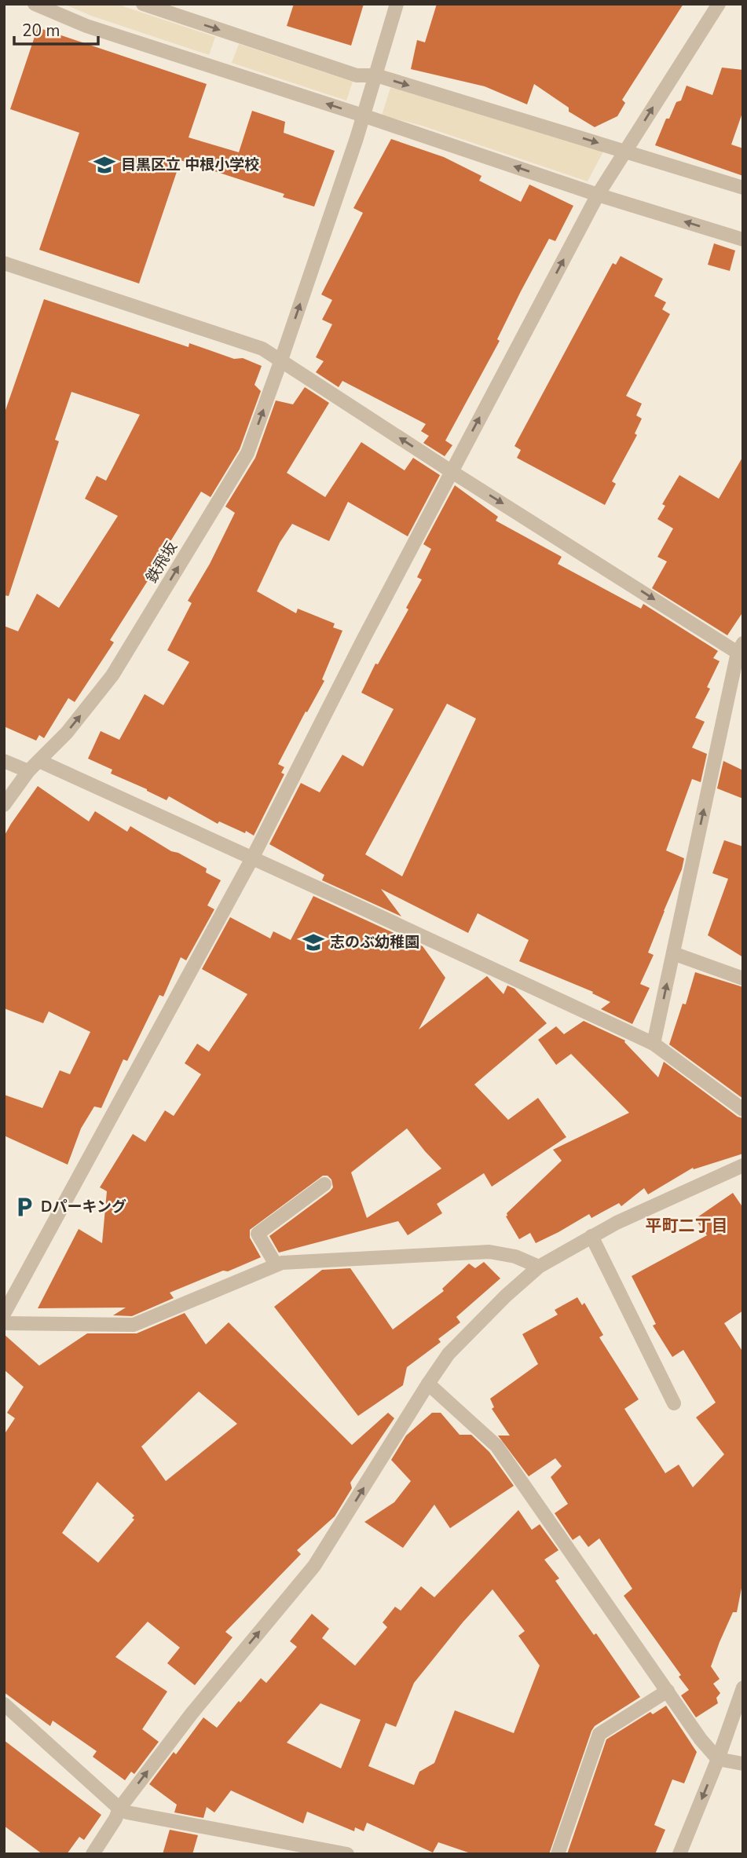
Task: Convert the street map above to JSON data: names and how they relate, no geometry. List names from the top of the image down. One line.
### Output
{"streets":{"street":["鉄飛坂"]},"one_way":["鉄飛坂"],"districts":["平町二丁目"],"places":{"school or university":["目黒区立 中根小学校","志のぶ幼稚園"],"parking":["Dパーキング"]},"scale_bar":"20 m"}
